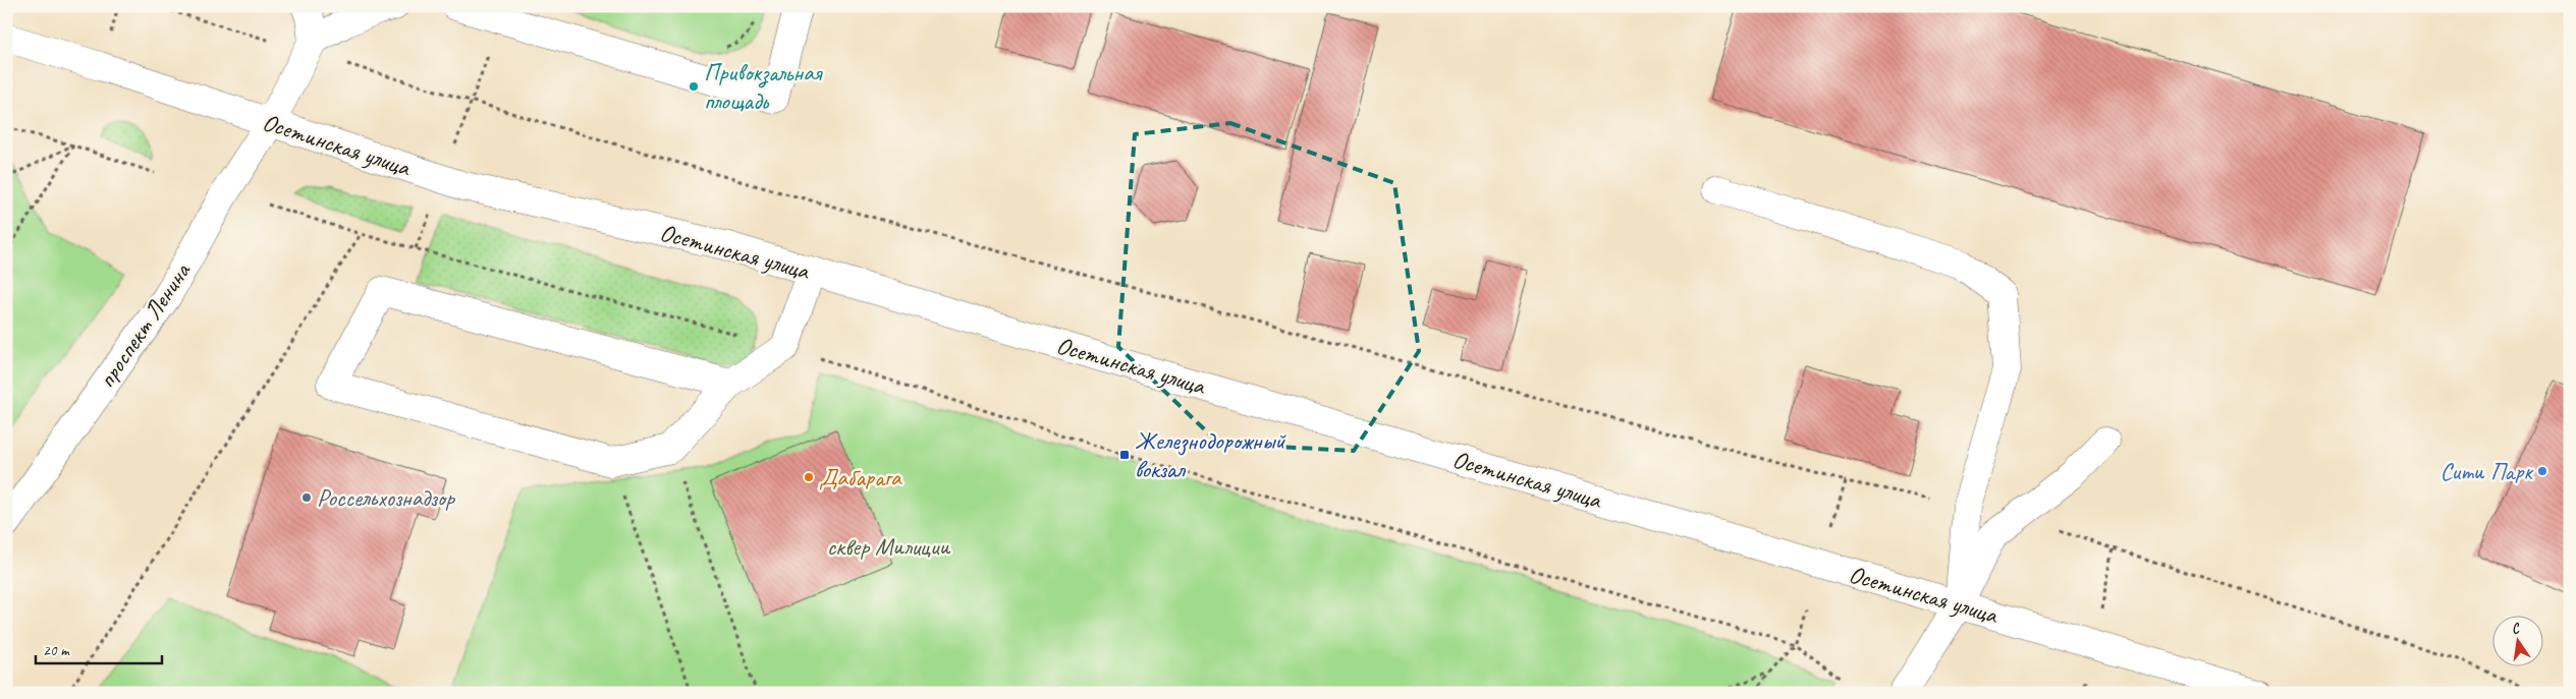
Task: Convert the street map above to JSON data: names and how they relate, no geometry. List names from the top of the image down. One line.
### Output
{"streets":{"main road":["Осетинская улица","проспект Ленина"]},"crossings":[["Осетинская улица","проспект Ленина"]],"parks":["сквер Милиции"],"places":{"other":["Привокзальная площадь","Сити Парк","Дабарага","Россельхознадзор"],"transit":["Железнодорожный вокзал"]},"scale_bar":"20 m","north":"top"}
